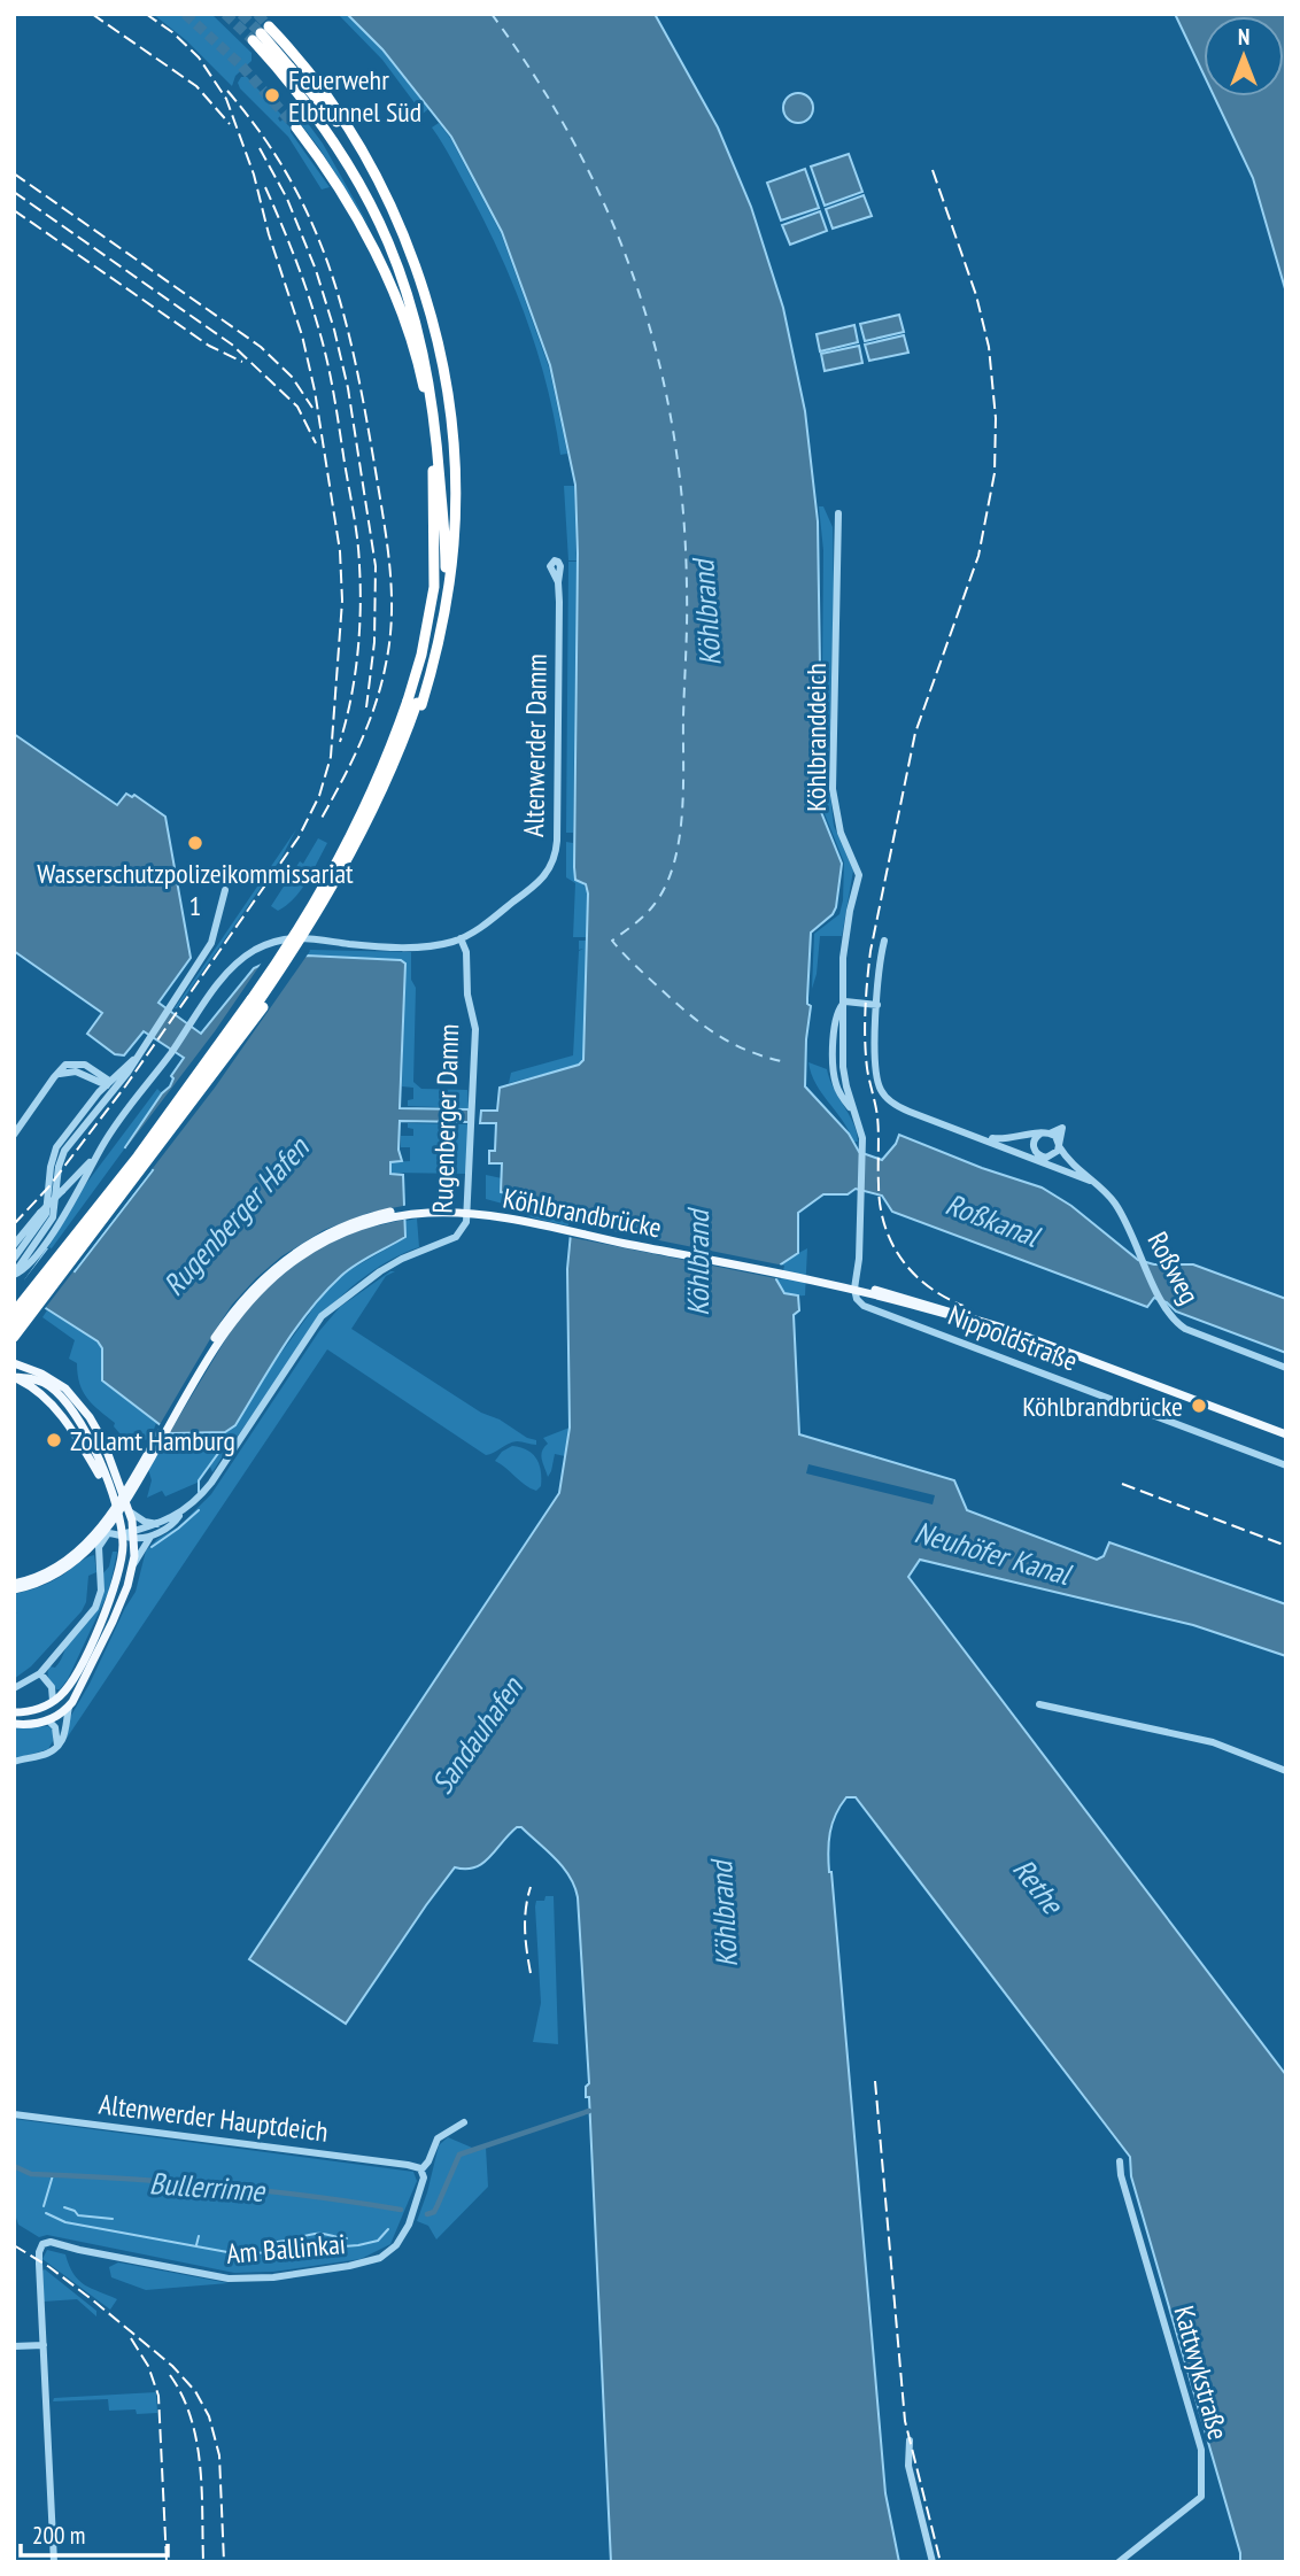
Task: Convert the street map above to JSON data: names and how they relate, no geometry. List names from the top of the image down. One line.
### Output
{"streets":{"main road":["Köhlbrandbrücke"],"street":["Köhlbranddeich","Altenwerder Damm","Rugenberger Damm","Roßweg","Nippoldstraße","Altenwerder Hauptdeich","Am Ballinkai","Kattwykstraße"]},"crossings":[["Köhlbranddeich","Nippoldstraße"],["Altenwerder Damm","Rugenberger Damm"],["Altenwerder Hauptdeich","Am Ballinkai"]],"water":["Köhlbrand","Rugenberger Hafen","Roßkanal","Neuhöfer Kanal","Sandauhafen","Rethe","Bullerrinne"],"places":["Feuerwehr Elbtunnel Süd","Wasserschutzpolizeikommissariat 1","Köhlbrandbrücke","Zollamt Hamburg"],"scale_bar":"200 m","north":"top"}
